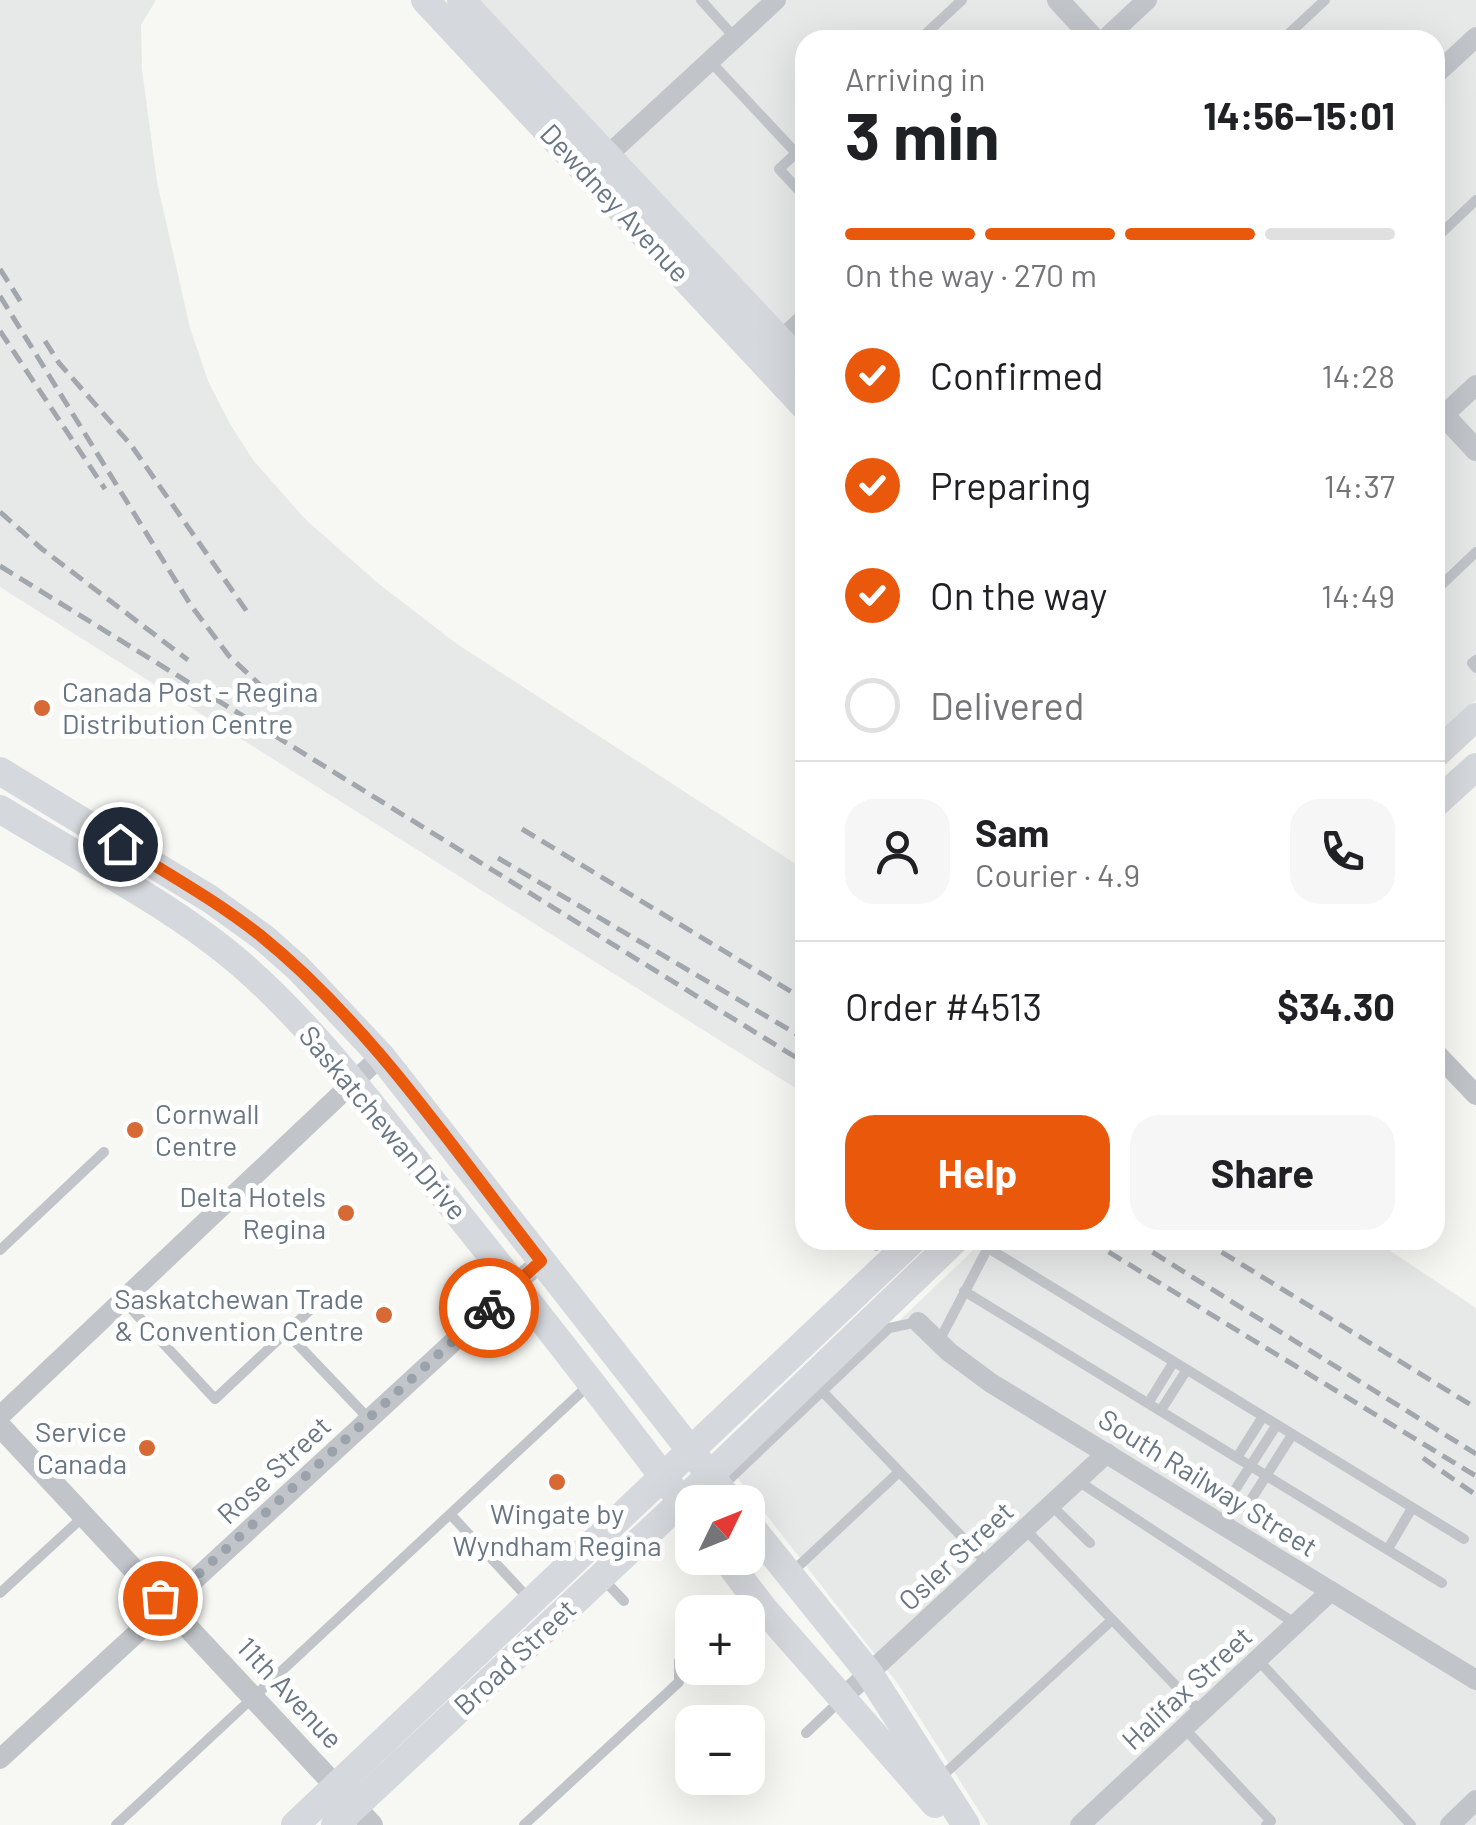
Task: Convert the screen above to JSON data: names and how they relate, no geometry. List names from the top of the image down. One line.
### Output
{"streets":{"main road":["Dewdney Avenue","Saskatchewan Drive","Broad Street"],"street":["Rose Street","South Railway Street","Osler Street","Halifax Street","11th Avenue"]},"crossings":[["Saskatchewan Drive","Rose Street"],["Saskatchewan Drive","Broad Street"],["Rose Street","11th Avenue"],["South Railway Street","Osler Street"],["South Railway Street","Halifax Street"],["Broad Street","11th Avenue"]],"places":["Canada Post - Regina Distribution Centre","Cornwall Centre","Delta Hotels Regina","Saskatchewan Trade & Convention Centre","Service Canada","Wingate by Wyndham Regina"],"north":"top right","page":{"heading":["3 min","Arriving in","14:56–15:01"],"panel":["Sam","Courier · 4.9","Order #4513","$34.30"],"bar":"On the way · 270 m","list":[["Confirmed","14:28"],["Preparing","14:37"],["On the way","14:49"],"Delivered"],"buttons":["Help","Share"],"map_buttons":["+","−"]}}
